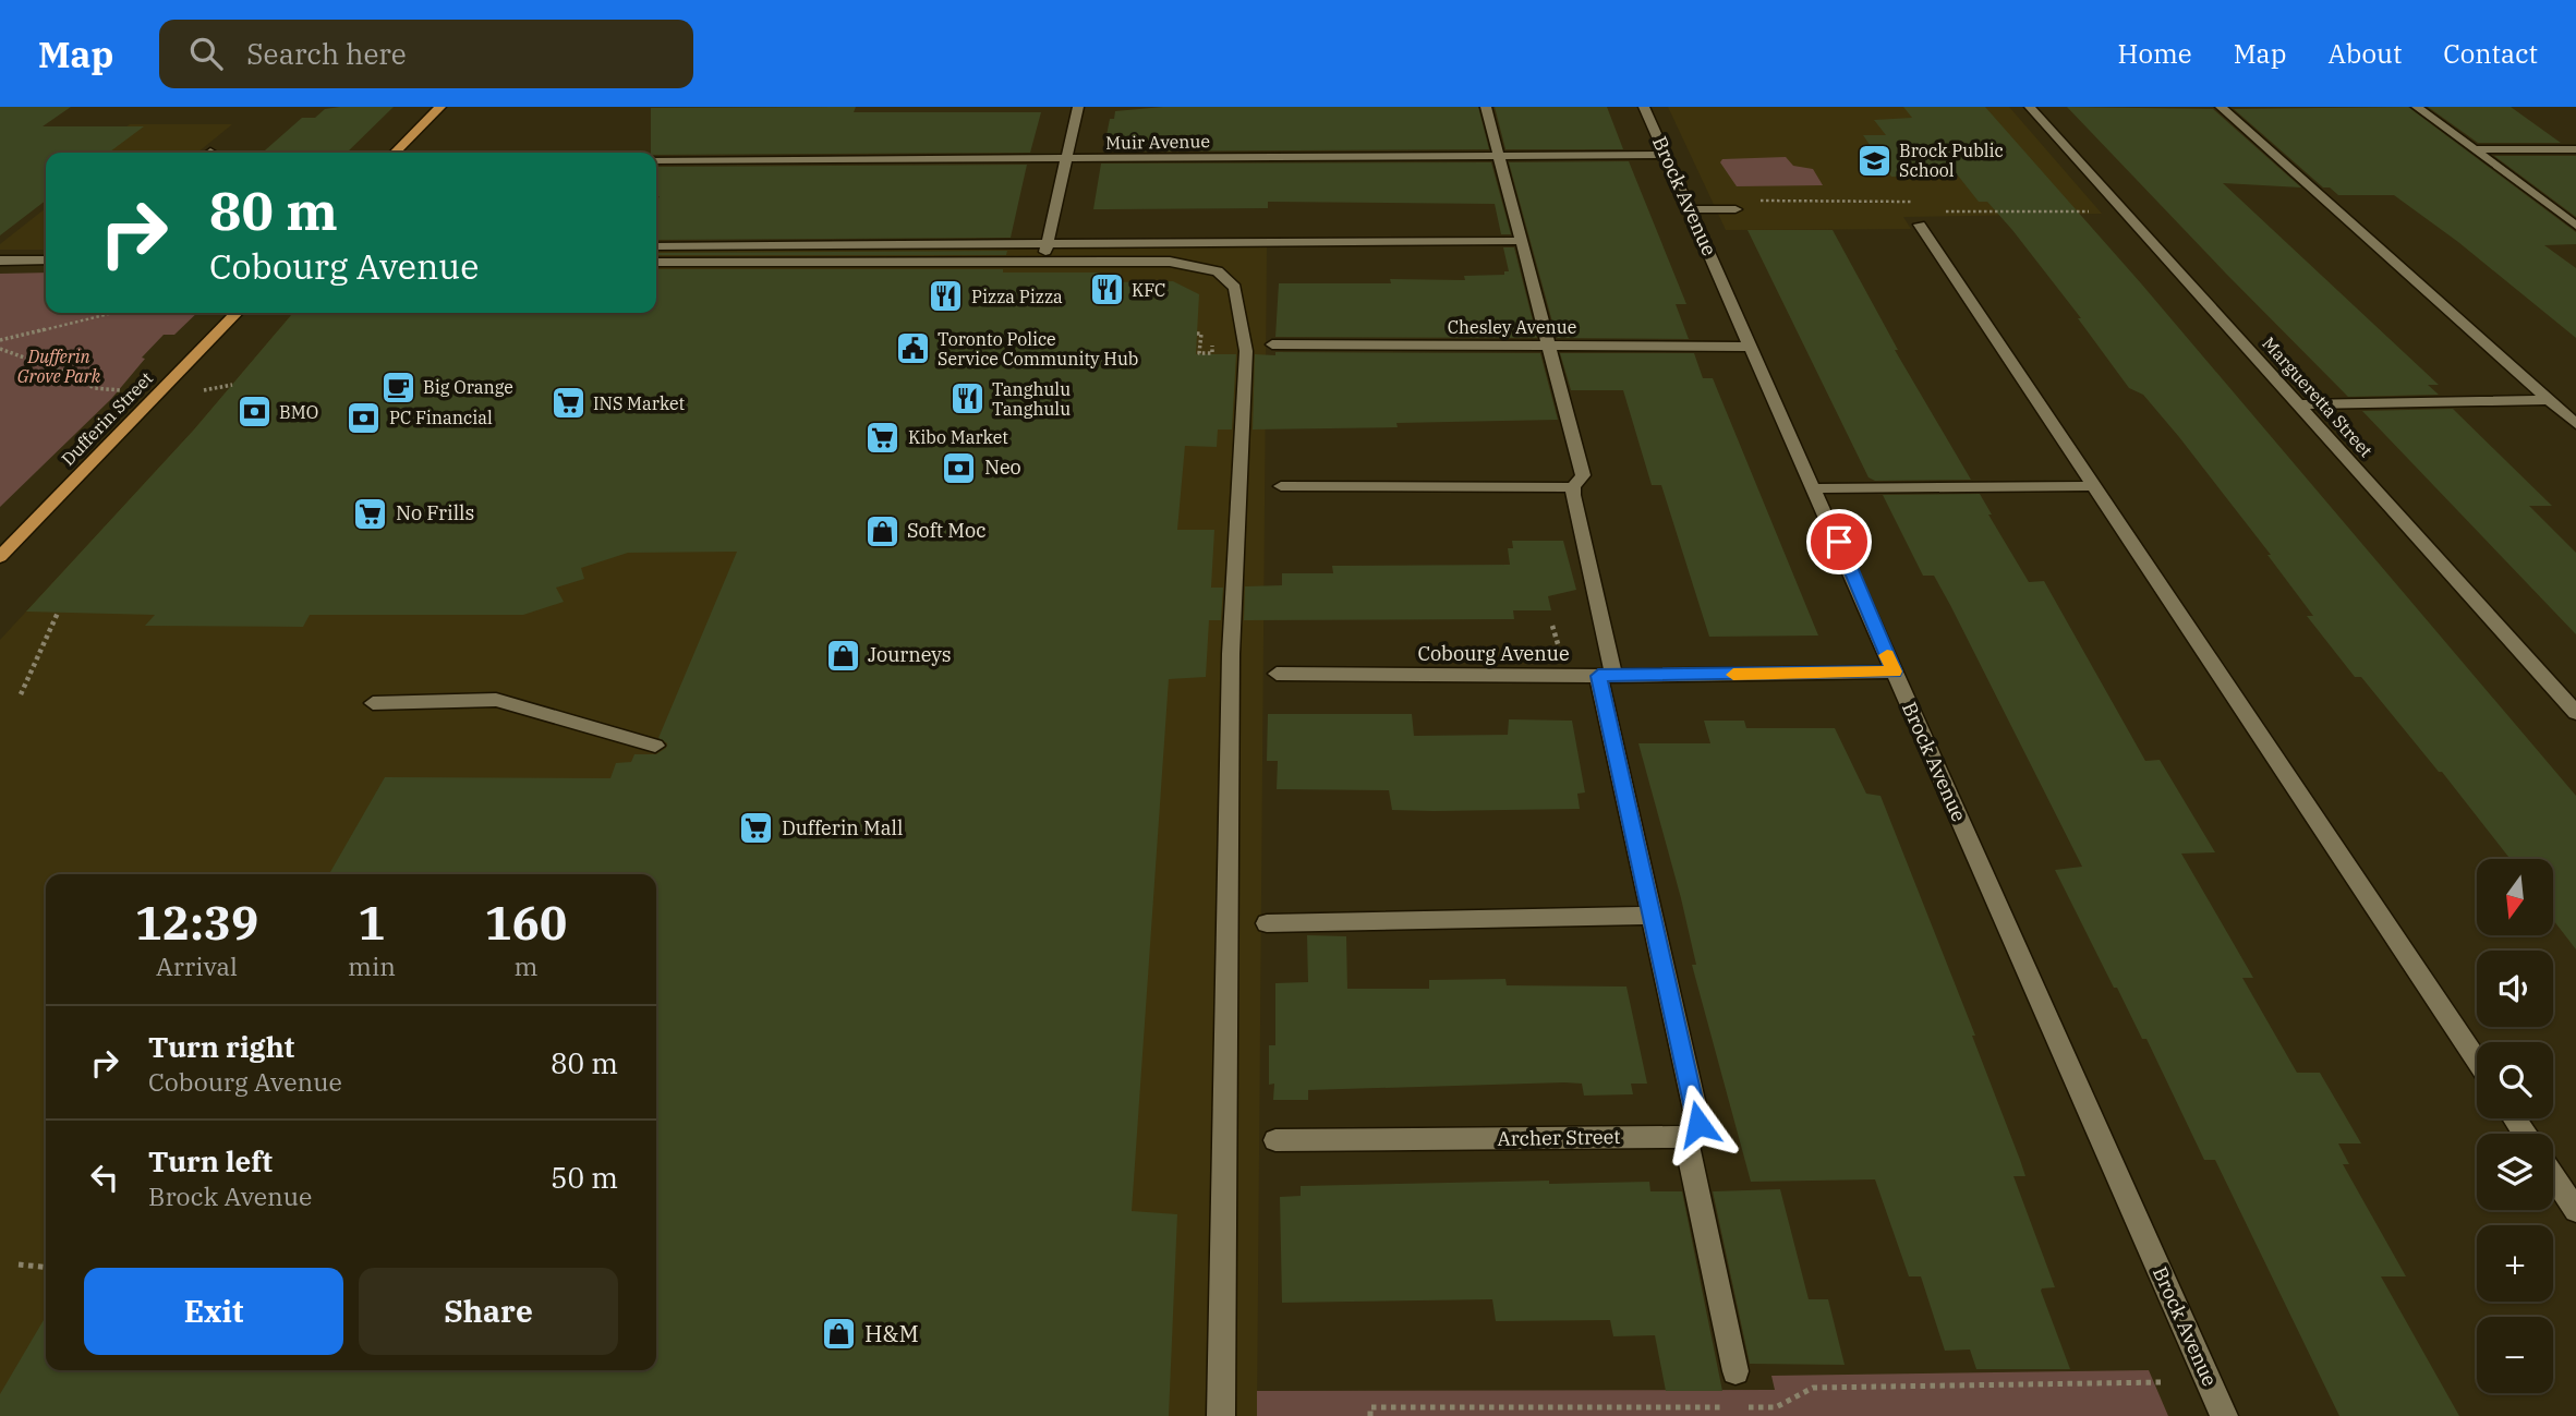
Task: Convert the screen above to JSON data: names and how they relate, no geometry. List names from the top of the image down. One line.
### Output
{"streets":{"main road":["Dufferin Street"],"street":["Muir Avenue","Brock Avenue","Chesley Avenue","Margueretta Street","Cobourg Avenue","Archer Street"]},"crossings":[["Muir Avenue","Brock Avenue"],["Brock Avenue","Chesley Avenue"],["Brock Avenue","Cobourg Avenue"]],"parks":["Dufferin Grove Park"],"places":{"school or university":["Brock Public School"],"restaurant":["KFC","Pizza Pizza","Tanghulu Tanghulu"],"public building":["Toronto Police Service Community Hub"],"cafe":["Big Orange"],"supermarket":["INS Market","Kibo Market","No Frills","Dufferin Mall"],"bank":["BMO","PC Financial","Neo"],"shop":["Soft Moc","Journeys","H&M"]},"north":"bottom","page":{"header":"Map","search":"Search here","nav":["Home","Map","About","Contact"],"turn":["80 m","Cobourg Avenue"],"map_buttons":["+","−"],"eta":["12:39","Arrival","1","min","160","m"],"list":[{"name":"Turn right","note":"Cobourg Avenue","value":"80 m"},{"name":"Turn left","note":"Brock Avenue","value":"50 m"}],"buttons":["Exit","Share"]}}
